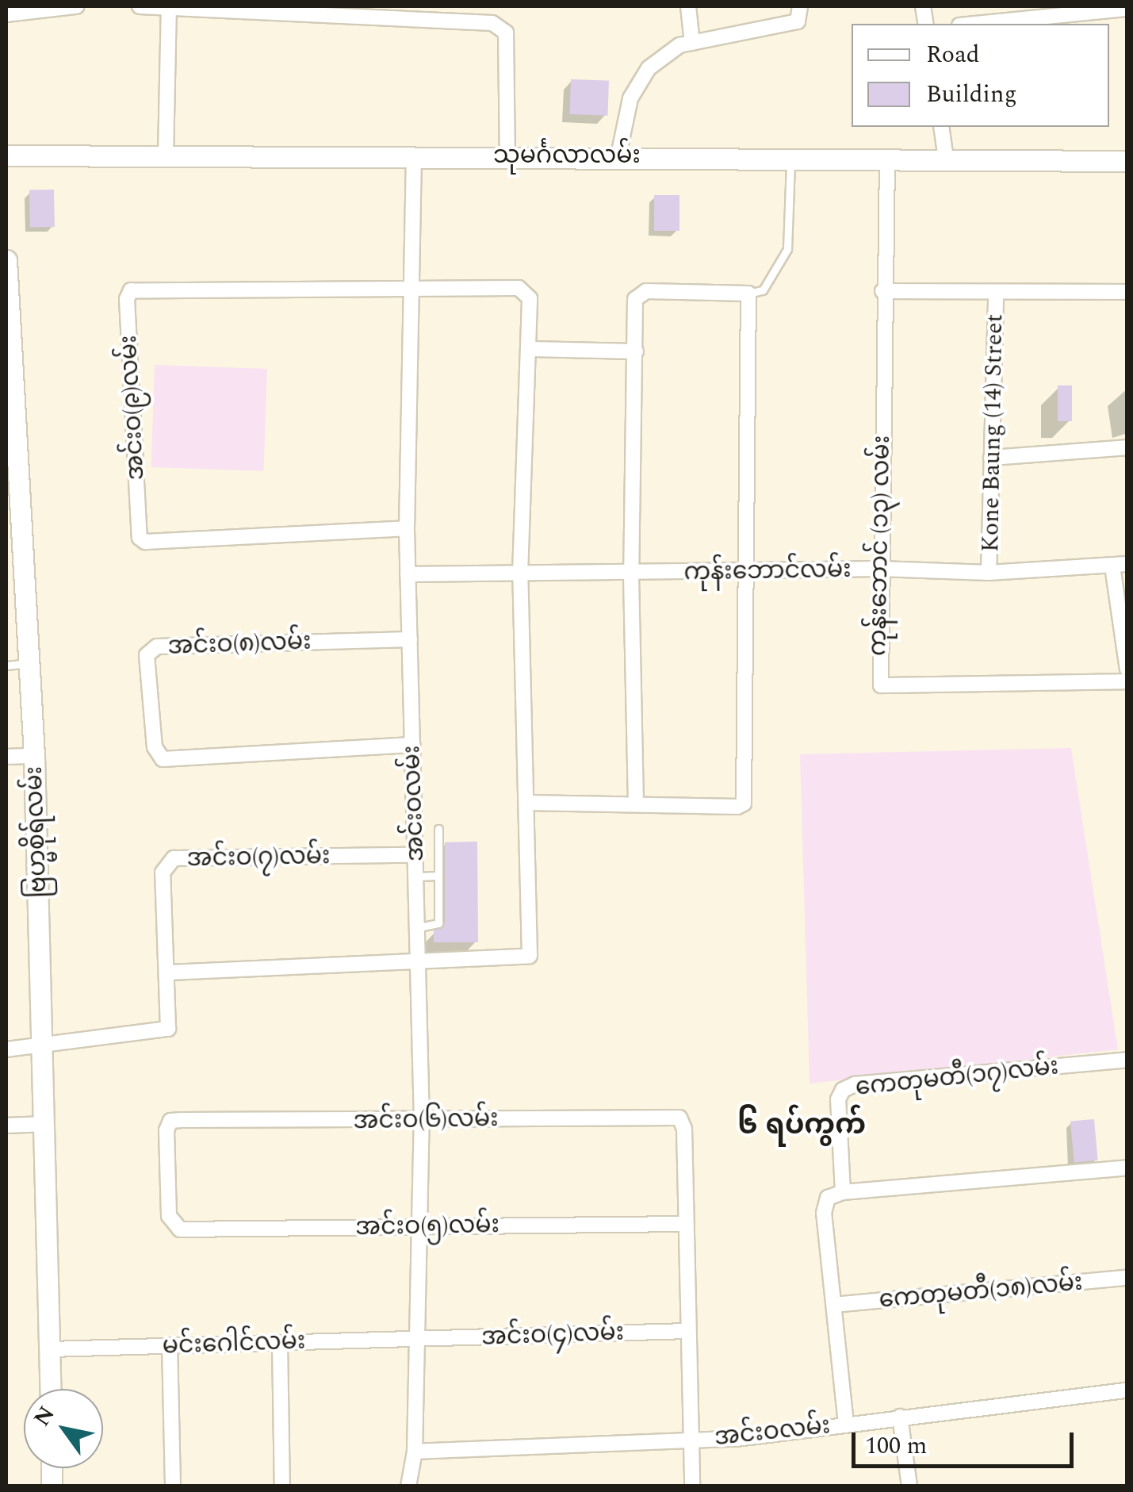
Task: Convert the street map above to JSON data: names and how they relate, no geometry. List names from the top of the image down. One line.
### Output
{"streets":{"main road":["သုမင်္ဂလာလမ်း","ဗြဟ္မစိုရ်လမ်း"],"street":["အင်းဝ(၉)လမ်း","Kone Baung (14) Street","ကုန်းဘောင် (၁၃) လမ်း","ကုန်းဘောင်လမ်း","အင်းဝ(၈)လမ်း","အင်းဝလမ်း","အင်းဝ(၇)လမ်း","ကေတုမတီ(၁၇)လမ်း","အင်းဝ(၆)လမ်း","အင်းဝ(၅)လမ်း","ကေတုမတီ(၁၈)လမ်း","အင်းဝ(၄)လမ်း","မင်းဂေါင်လမ်း"]},"crossings":[["သုမင်္ဂလာလမ်း","ကုန်းဘောင် (၁၃) လမ်း"],["သုမင်္ဂလာလမ်း","အင်းဝလမ်း"],["အင်းဝ(၉)လမ်း","အင်းဝလမ်း"],["Kone Baung (14) Street","ကုန်းဘောင်လမ်း"],["ကုန်းဘောင် (၁၃) လမ်း","ကုန်းဘောင်လမ်း"],["ကုန်းဘောင်လမ်း","အင်းဝလမ်း"],["အင်းဝ(၈)လမ်း","အင်းဝလမ်း"],["အင်းဝလမ်း","အင်းဝ(၇)လမ်း"],["အင်းဝလမ်း","အင်းဝ(၆)လမ်း"],["အင်းဝလမ်း","အင်းဝ(၅)လမ်း"],["အင်းဝလမ်း","အင်းဝ(၄)လမ်း"],["အင်းဝလမ်း","မင်းဂေါင်လမ်း"],["ဗြဟ္မစိုရ်လမ်း","အင်းဝ(၇)လမ်း"],["ဗြဟ္မစိုရ်လမ်း","မင်းဂေါင်လမ်း"],["အင်းဝ(၆)လမ်း","အင်းဝ(၅)လမ်း"],["အင်းဝ(၄)လမ်း","မင်းဂေါင်လမ်း"]],"districts":["၆ ရပ်ကွက်"],"legend":["Road","Building"],"scale_bar":"100 m","north":"top left"}
